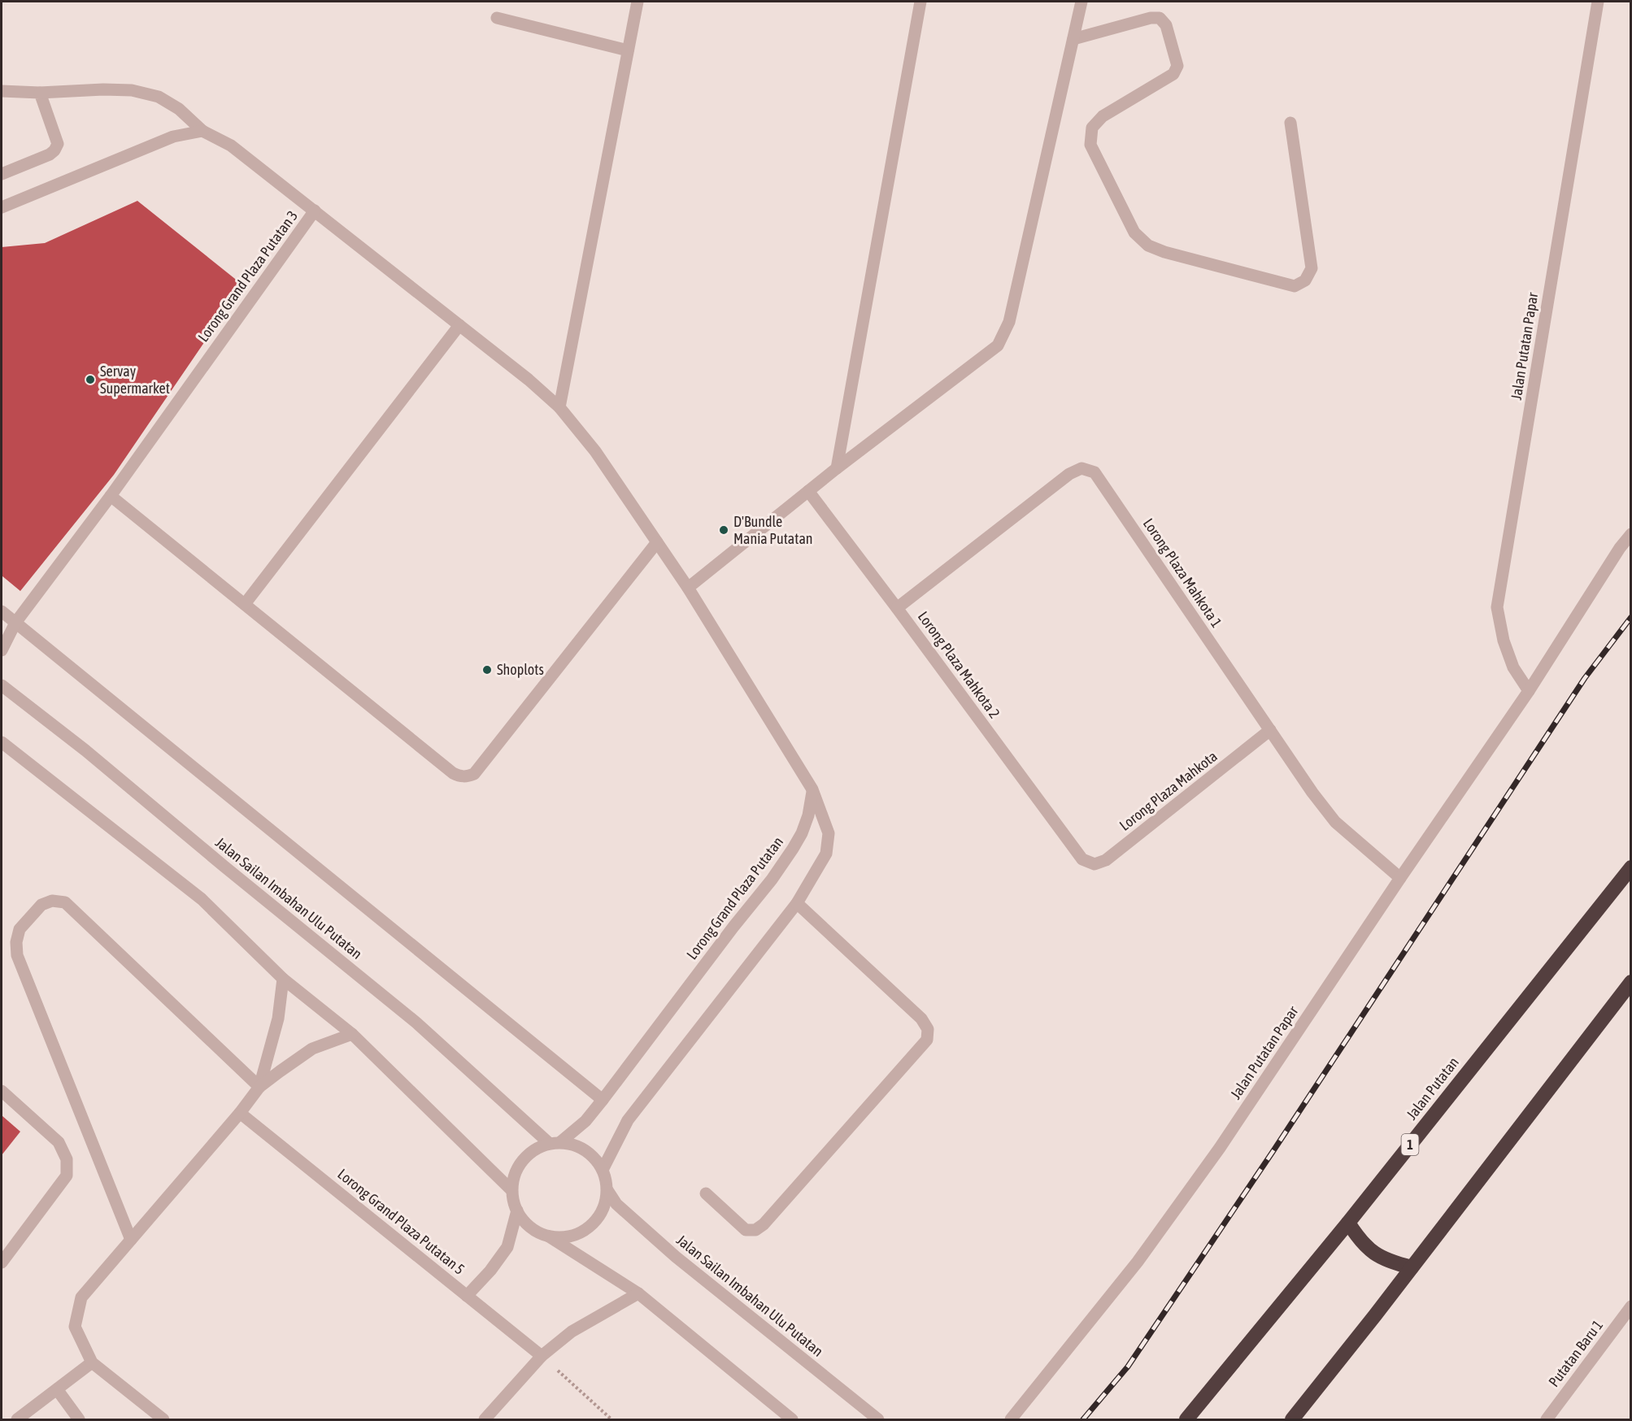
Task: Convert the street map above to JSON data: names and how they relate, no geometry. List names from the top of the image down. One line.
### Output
{"streets":{"highway":["Jalan Putatan","1"],"street":["Lorong Grand Plaza Putatan 3","Jalan Putatan Papar","Lorong Plaza Mahkota 1","Lorong Plaza Mahkota 2","Lorong Plaza Mahkota","Jalan Sailan Imbahan Ulu Putatan","Lorong Grand Plaza Putatan","Lorong Grand Plaza Putatan 5","Putatan Baru 1"]},"crossings":[["Jalan Putatan Papar","Lorong Plaza Mahkota 1"],["Lorong Plaza Mahkota 1","Lorong Plaza Mahkota 2"],["Lorong Plaza Mahkota 1","Lorong Plaza Mahkota"],["Lorong Plaza Mahkota 2","Lorong Plaza Mahkota"],["Jalan Sailan Imbahan Ulu Putatan","Lorong Grand Plaza Putatan"]],"places":["Servay Supermarket","D'Bundle Mania Putatan","Shoplots"]}
